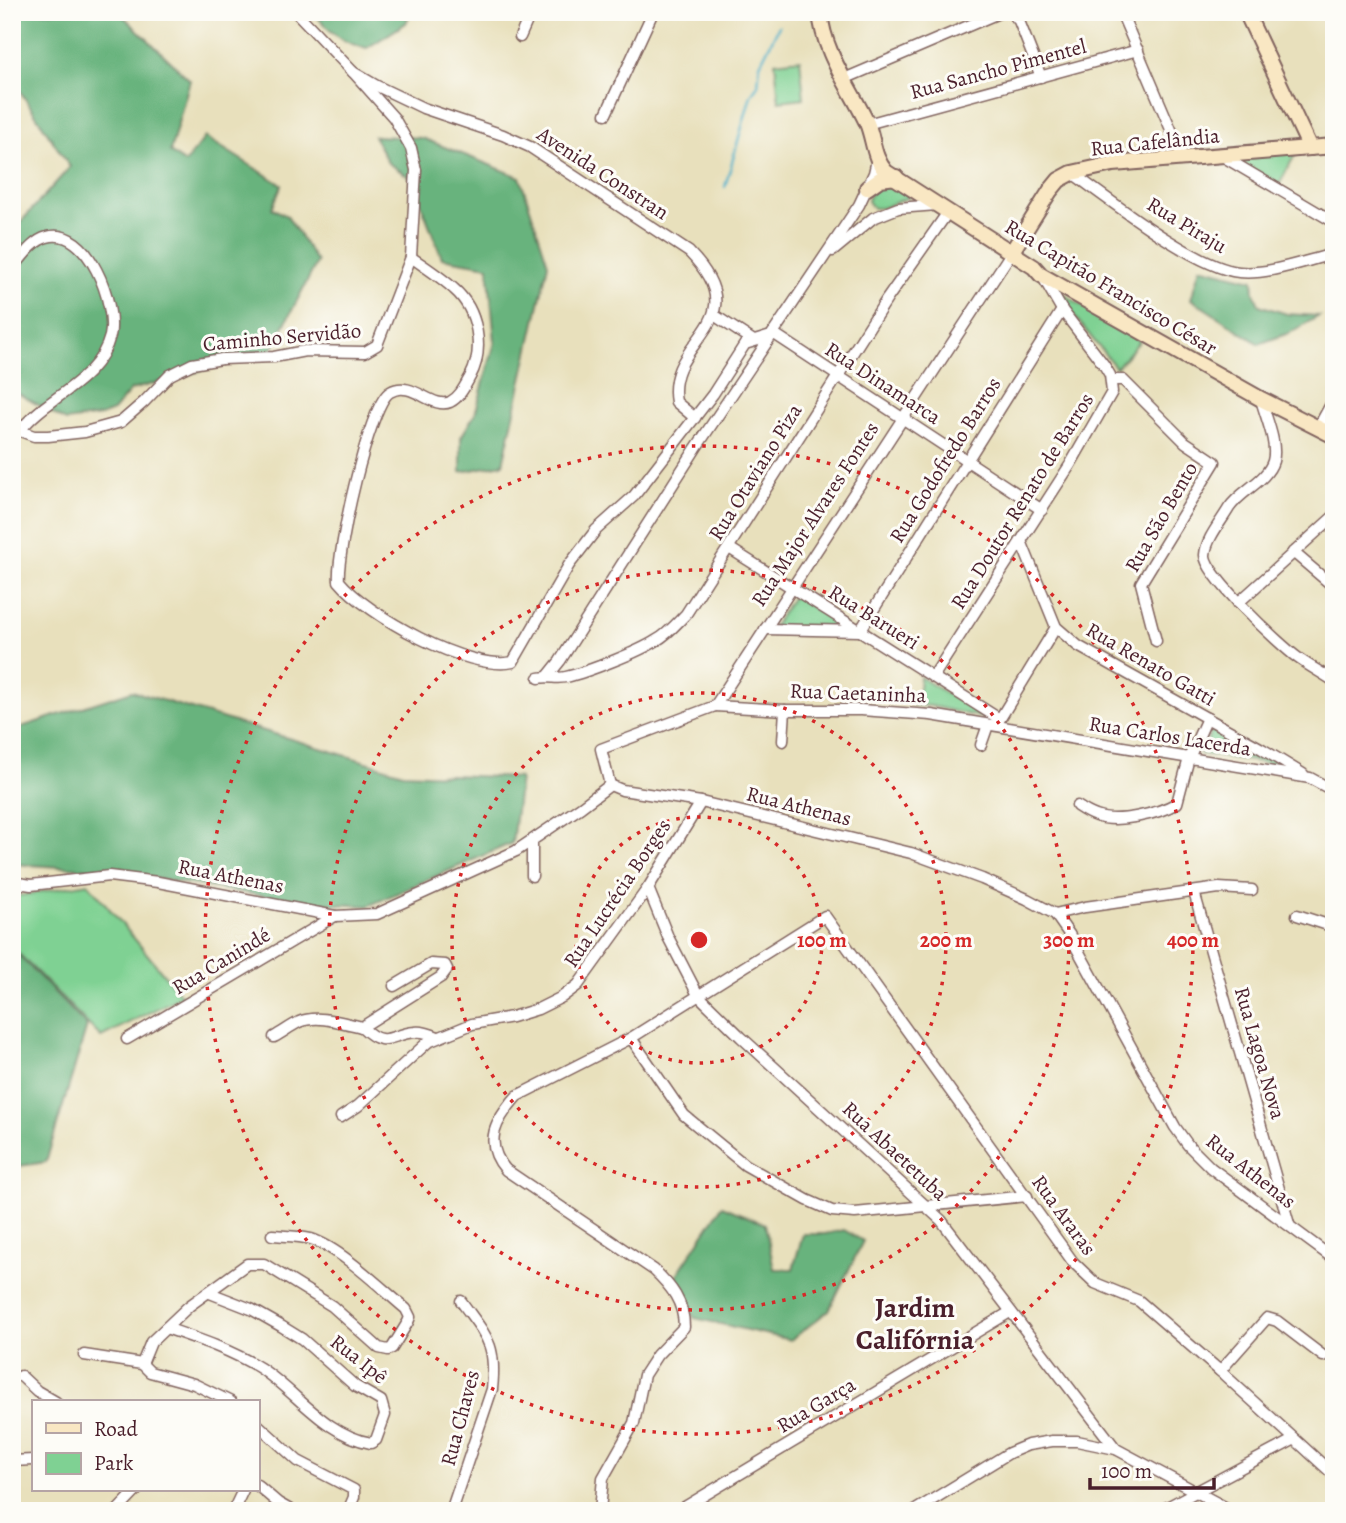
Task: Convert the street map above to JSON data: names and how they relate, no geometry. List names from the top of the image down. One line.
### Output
{"streets":{"street":["Rua Sancho Pimentel","Rua Cafelândia","Avenida Constran","Rua Piraju","Rua Capitão Francisco César","Caminho Servidão","Rua Dinamarca","Rua Godofredo Barros","Rua Otaviano Piza","Rua Doutor Renato de Barros","Rua Major Alvares Fontes","Rua São Bento","Rua Barueri","Rua Renato Gatti","Rua Caetaninha","Rua Carlos Lacerda","Rua Athenas","Rua Lucrécia Borges","Rua Canindé","Rua Lagoa Nova","Rua Abaetetuba","Rua Araras","Rua Ipê","Rua Garça","Rua Chaves"]},"crossings":[["Rua Cafelândia","Rua Piraju"],["Rua Cafelândia","Rua Capitão Francisco César"],["Rua Cafelândia","Rua Major Alvares Fontes"],["Avenida Constran","Caminho Servidão"],["Rua Capitão Francisco César","Rua Otaviano Piza"],["Rua Capitão Francisco César","Rua Doutor Renato de Barros"],["Rua Capitão Francisco César","Rua Major Alvares Fontes"],["Rua Dinamarca","Rua Godofredo Barros"],["Rua Dinamarca","Rua Otaviano Piza"],["Rua Dinamarca","Rua Doutor Renato de Barros"],["Rua Dinamarca","Rua Major Alvares Fontes"],["Rua Godofredo Barros","Rua Doutor Renato de Barros"],["Rua Godofredo Barros","Rua Barueri"],["Rua Otaviano Piza","Rua Barueri"],["Rua Doutor Renato de Barros","Rua São Bento"],["Rua Doutor Renato de Barros","Rua Barueri"],["Rua Doutor Renato de Barros","Rua Renato Gatti"],["Rua Major Alvares Fontes","Rua Barueri"],["Rua Major Alvares Fontes","Rua Caetaninha"],["Rua Barueri","Rua Caetaninha"],["Rua Barueri","Rua Carlos Lacerda"],["Rua Renato Gatti","Rua Carlos Lacerda"],["Rua Caetaninha","Rua Carlos Lacerda"],["Rua Athenas","Rua Lucrécia Borges"],["Rua Athenas","Rua Canindé"],["Rua Athenas","Rua Lagoa Nova"],["Rua Lucrécia Borges","Rua Abaetetuba"],["Rua Abaetetuba","Rua Araras"],["Rua Abaetetuba","Rua Garça"]],"districts":["Jardim Califórnia"],"legend":["Road","Park"],"scale_bar":"100 m","rings":["100 m","200 m","300 m","400 m"]}
